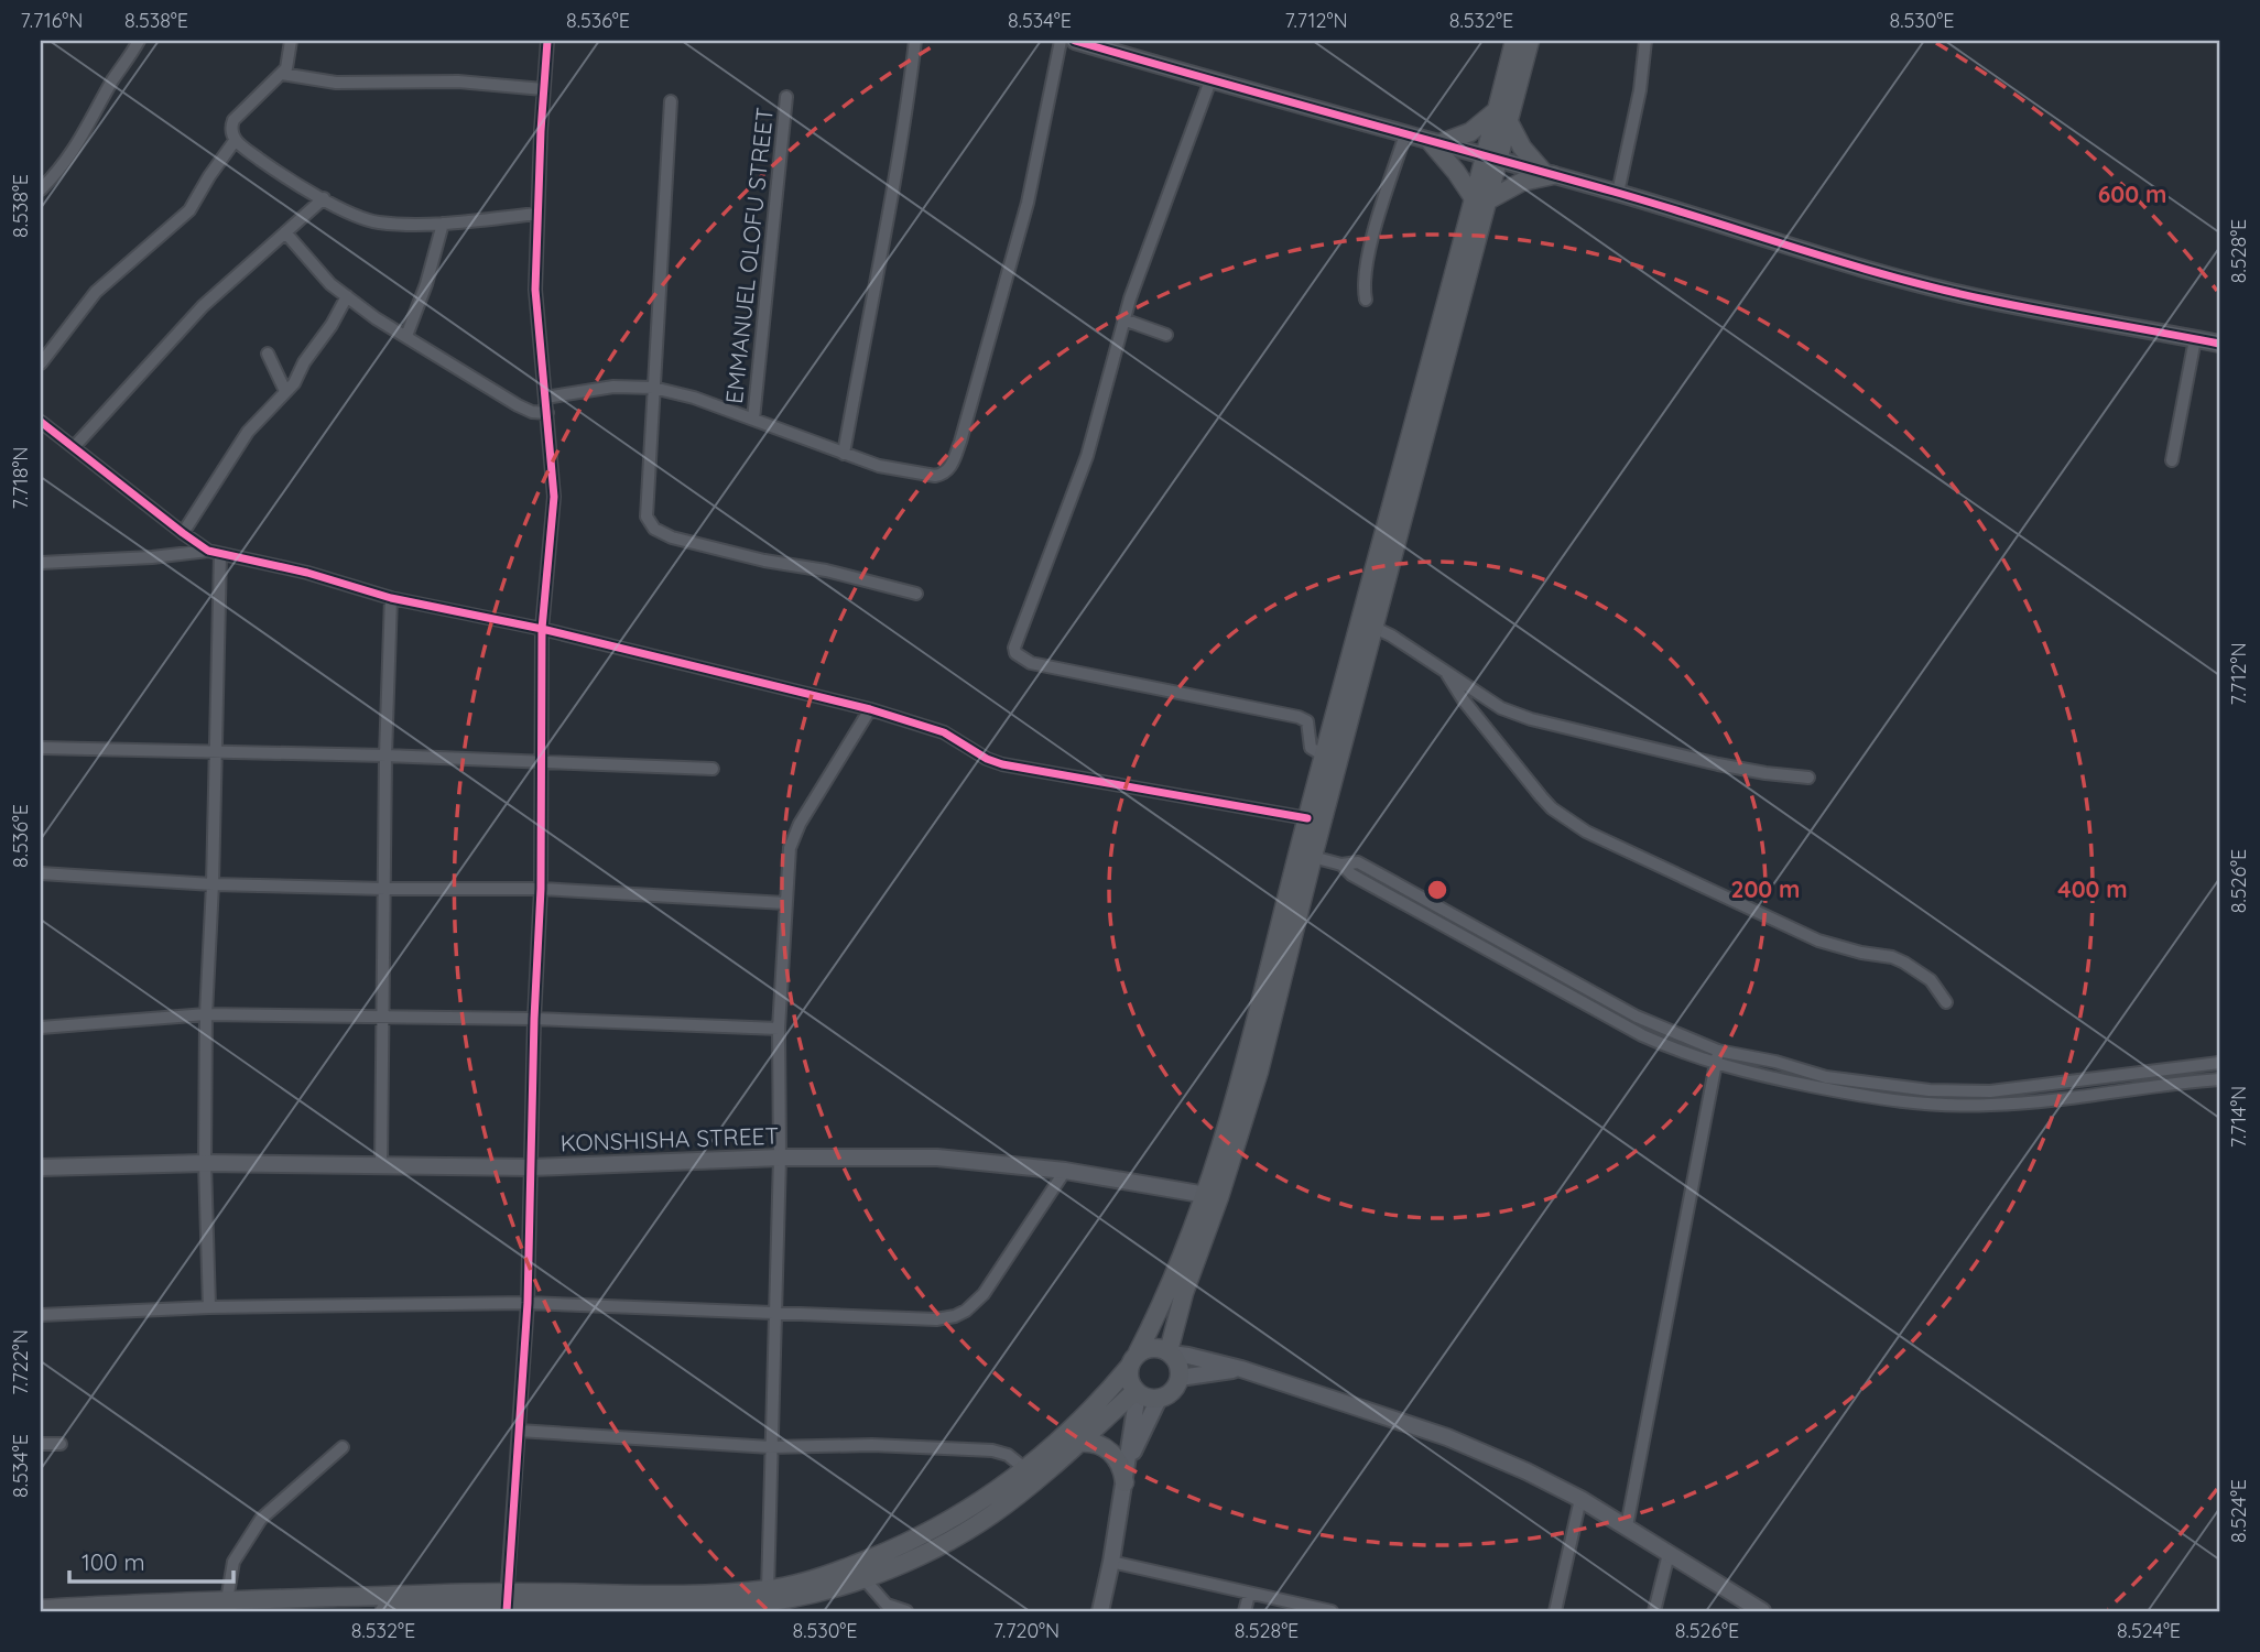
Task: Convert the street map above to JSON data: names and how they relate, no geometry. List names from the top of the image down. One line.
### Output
{"streets":{"street":["EMMANUEL OLOFU STREET","KONSHISHA STREET"]},"scale_bar":"100 m","coordinates":["7.716°N","8.538°E","8.536°E","8.534°E","7.712°N","8.532°E","8.530°E","8.528°E","7.718°N","8.526°E","7.714°N","7.722°N","8.524°E","7.720°N"],"rings":["600 m","200 m","400 m"]}
